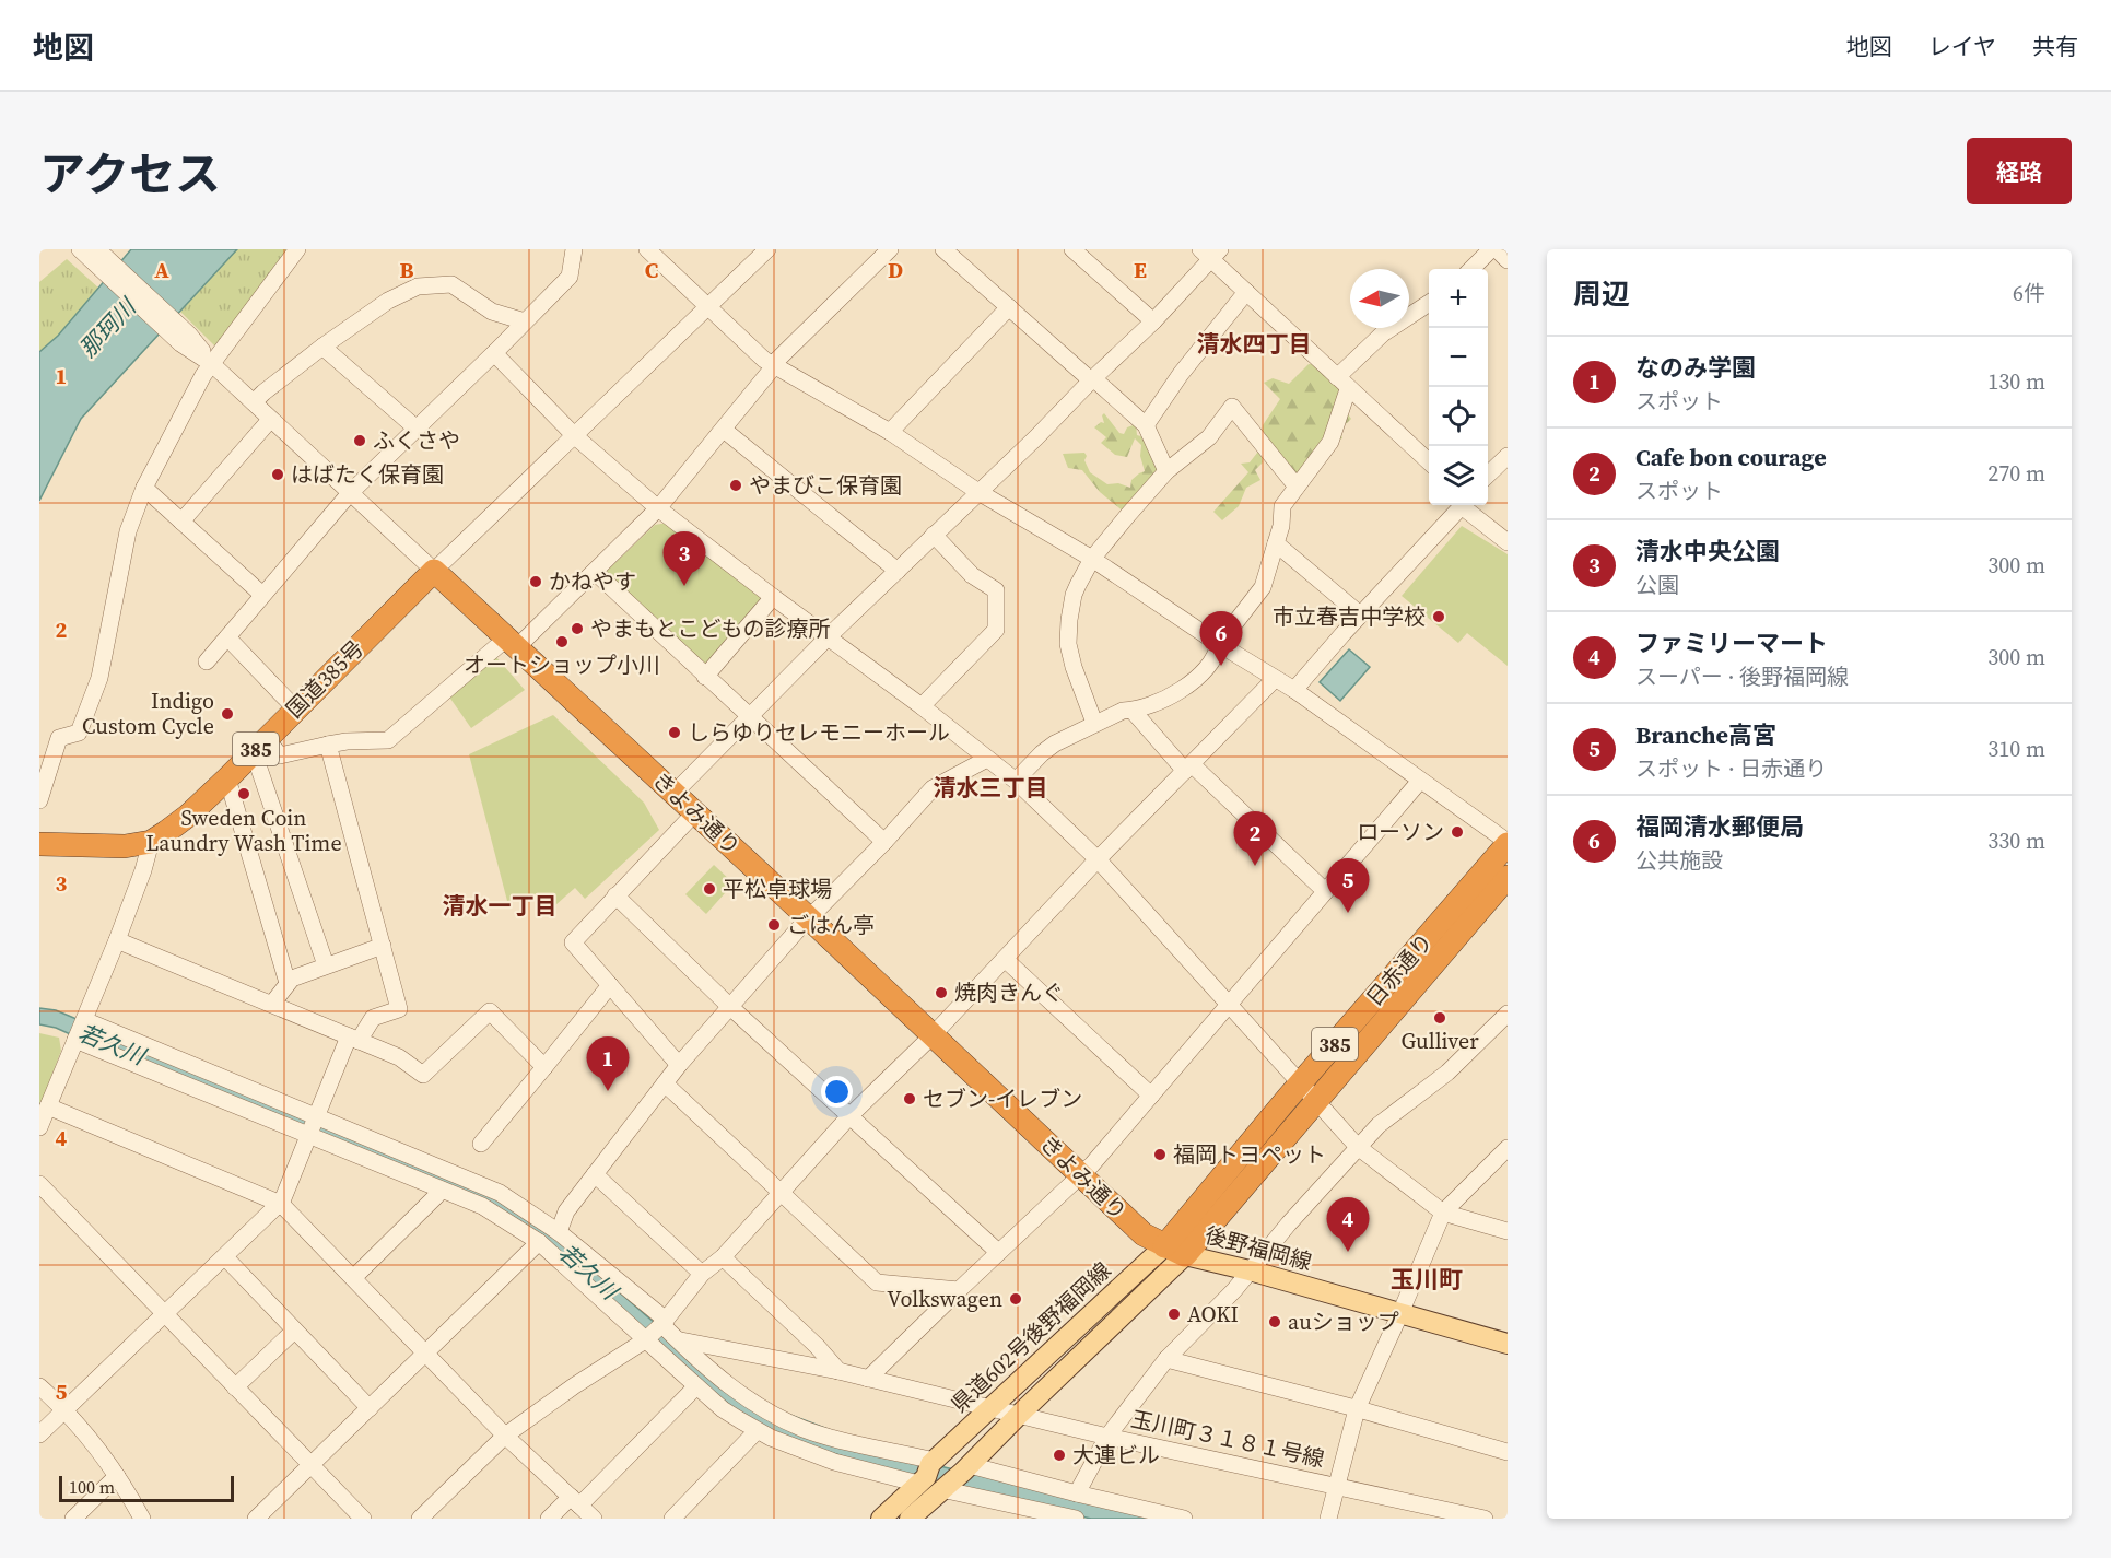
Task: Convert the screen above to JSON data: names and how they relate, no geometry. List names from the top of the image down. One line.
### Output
{"streets":{"highway":["国道385号","385","きよみ通り","日赤通り"],"main road":["後野福岡線","県道602号後野福岡線"],"street":["玉川町３１８１号線"]},"crossings":[["国道385号","きよみ通り"],["きよみ通り","日赤通り"],["きよみ通り","後野福岡線"],["きよみ通り","県道602号後野福岡線"],["日赤通り","後野福岡線"],["日赤通り","県道602号後野福岡線"],["後野福岡線","県道602号後野福岡線"],["県道602号後野福岡線","玉川町３１８１号線"]],"districts":["清水四丁目","清水三丁目","清水一丁目","玉川町"],"water":["那珂川","若久川"],"places":["ふくさや","はばたく保育園","やまびこ保育園","かねやす","市立春吉中学校","やまもとこどもの診療所","オートショップ小川","Indigo Custom Cycle","しらゆりセレモニーホール","Sweden Coin Laundry Wash Time","ローソン","平松卓球場","ごはん亭","焼肉きんぐ","Gulliver","セブン-イレブン","福岡トヨペット","Volkswagen","AOKI","auショップ","大連ビル"],"scale_bar":"100 m","north":"left","page":{"header":"地図","nav":["地図","レイヤ","共有"],"title":"アクセス","buttons":"経路","heading":["周辺","6件"],"map_buttons":["+","−"],"list":[{"mark":"1","name":"なのみ学園","note":"スポット","value":"130 m"},{"mark":"2","name":"Cafe bon courage","note":"スポット","value":"270 m"},{"mark":"3","name":"清水中央公園","note":"公園","value":"300 m"},{"mark":"4","name":"ファミリーマート","note":"スーパー · 後野福岡線","value":"300 m"},{"mark":"5","name":"Branche高宮","note":"スポット · 日赤通り","value":"310 m"},{"mark":"6","name":"福岡清水郵便局","note":"公共施設","value":"330 m"}],"pins":["3","6","2","5","1","4"],"scale":"100 m"},"grid":{"columns":["A","B","C","D","E"],"rows":["1","2","3","4","5"]}}
